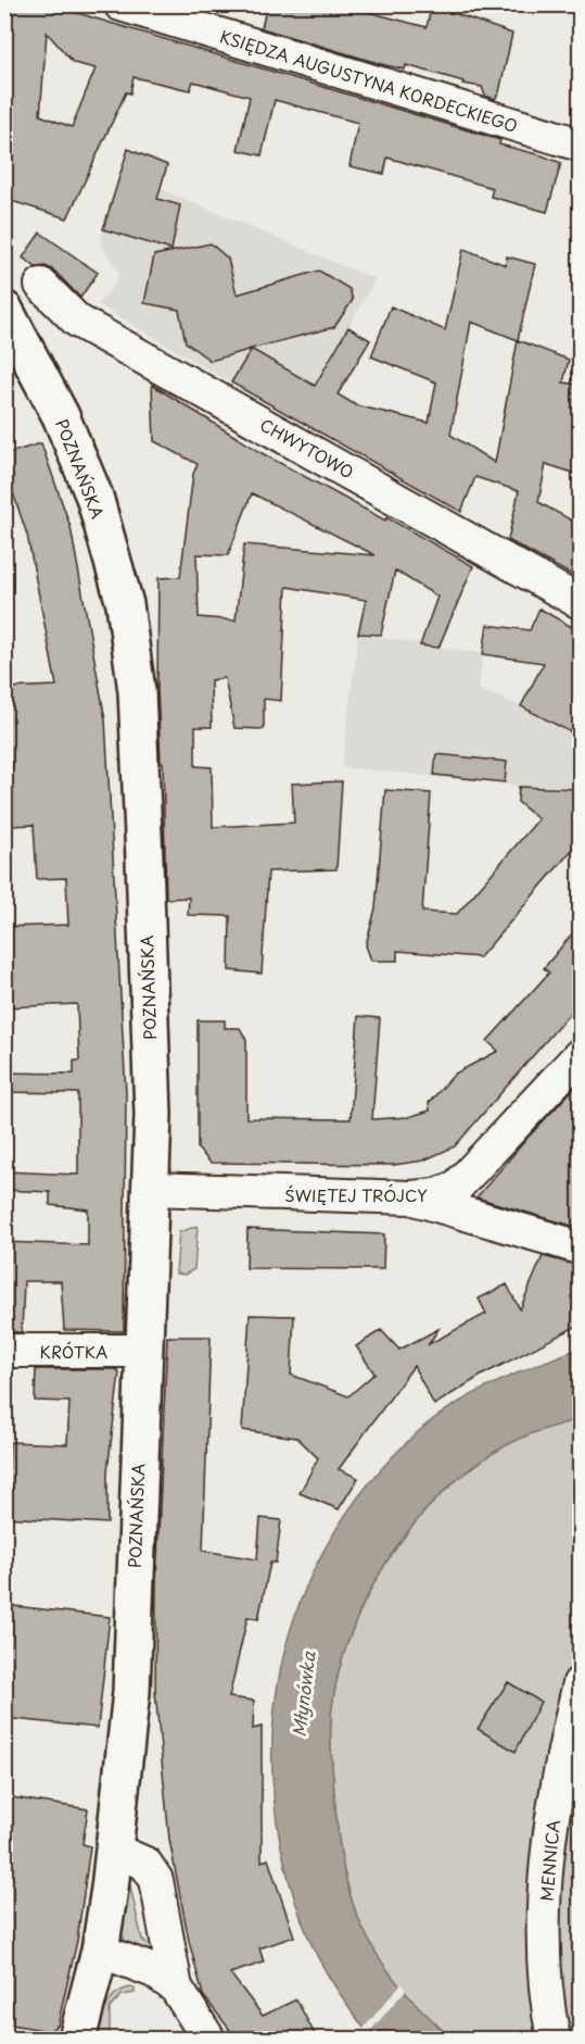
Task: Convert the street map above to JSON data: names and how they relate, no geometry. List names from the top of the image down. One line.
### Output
{"streets":{"main road":["POZNAŃSKA"],"street":["KSIĘDZA AUGUSTYNA KORDECKIEGO","CHWYTOWO","ŚWIĘTEJ TRÓJCY","KRÓTKA","MENNICA"]},"crossings":[["POZNAŃSKA","ŚWIĘTEJ TRÓJCY"],["POZNAŃSKA","KRÓTKA"]],"water":["Młynówka"]}
